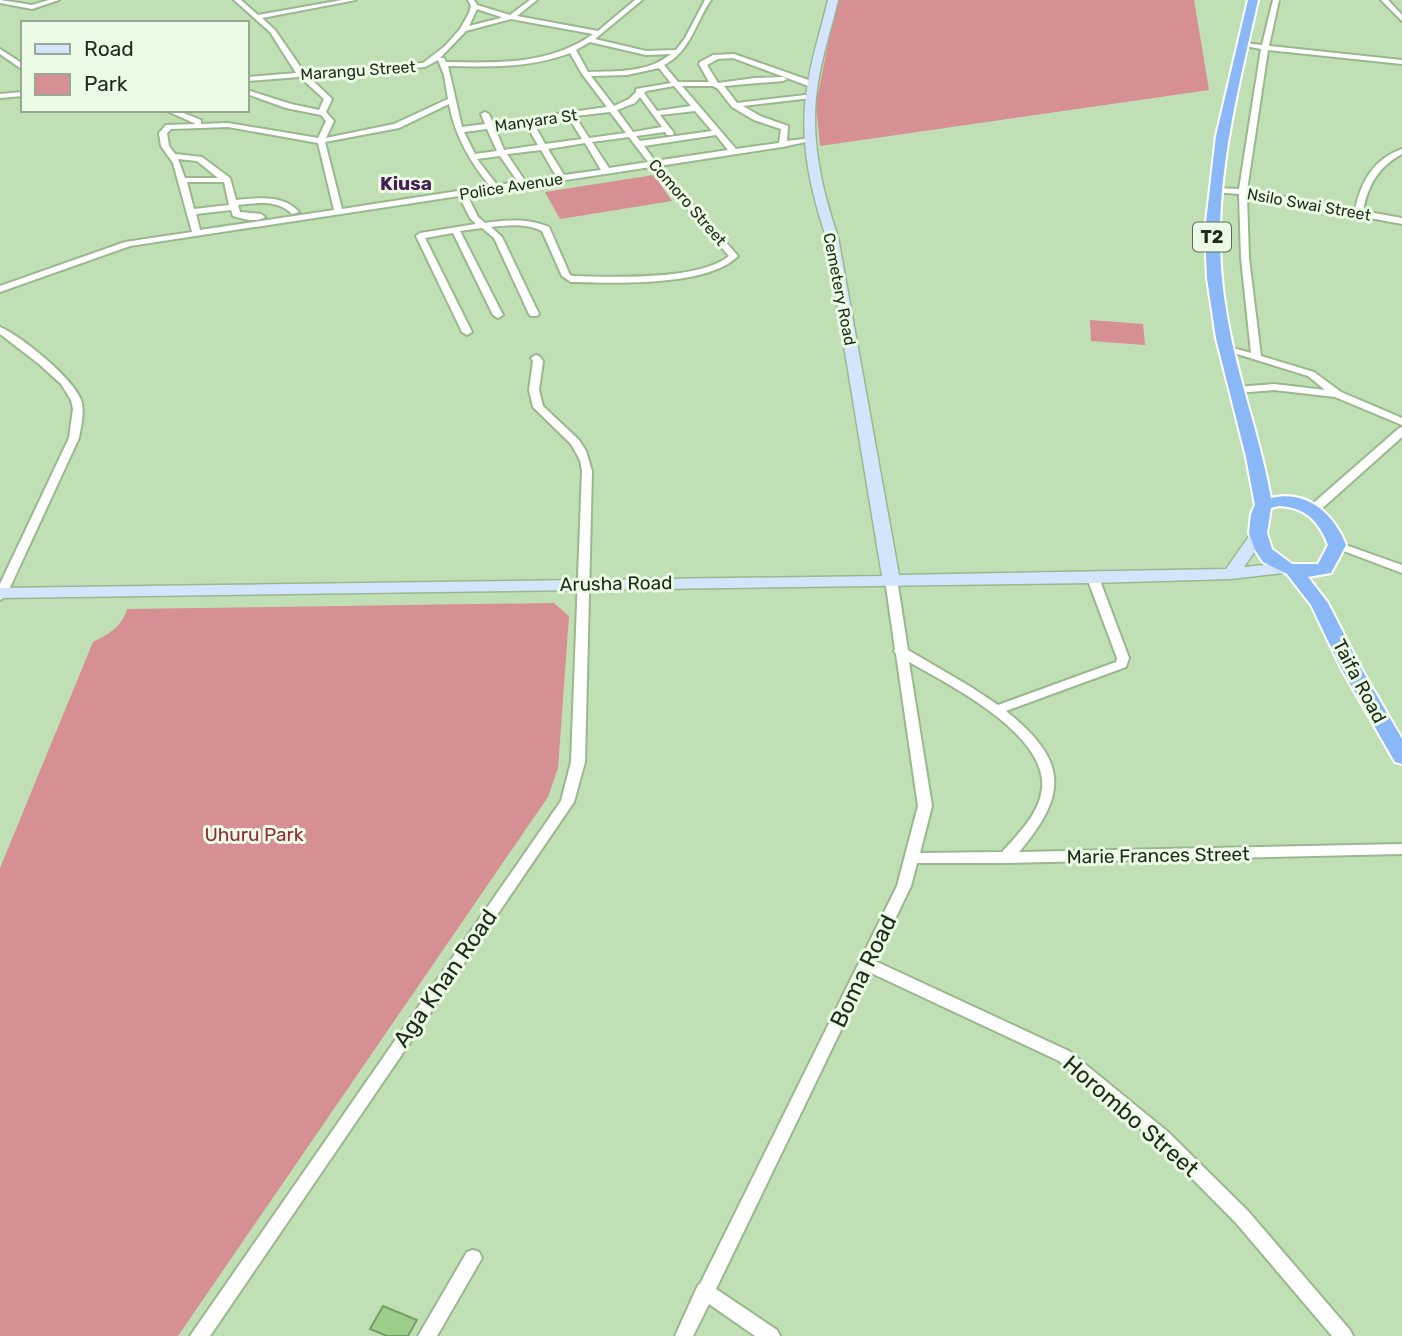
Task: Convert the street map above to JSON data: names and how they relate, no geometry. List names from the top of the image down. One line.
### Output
{"streets":{"highway":["T2","Taifa Road"],"main road":["Cemetery Road","Arusha Road"],"street":["Marangu Street","Manyara St","Police Avenue","Comoro Street","Nsilo Swai Street","Marie Frances Street","Boma Road","Aga Khan Road","Horombo Street"]},"crossings":[["Manyara St","Comoro Street"],["Police Avenue","Comoro Street"],["Police Avenue","Cemetery Road"],["Nsilo Swai Street","T2"],["T2","Arusha Road"],["T2","Taifa Road"],["Cemetery Road","Arusha Road"],["Cemetery Road","Boma Road"],["Arusha Road","Taifa Road"],["Arusha Road","Boma Road"],["Arusha Road","Aga Khan Road"],["Marie Frances Street","Boma Road"],["Boma Road","Horombo Street"]],"districts":["Kiusa"],"parks":["Uhuru Park"],"legend":["Road","Park"]}
